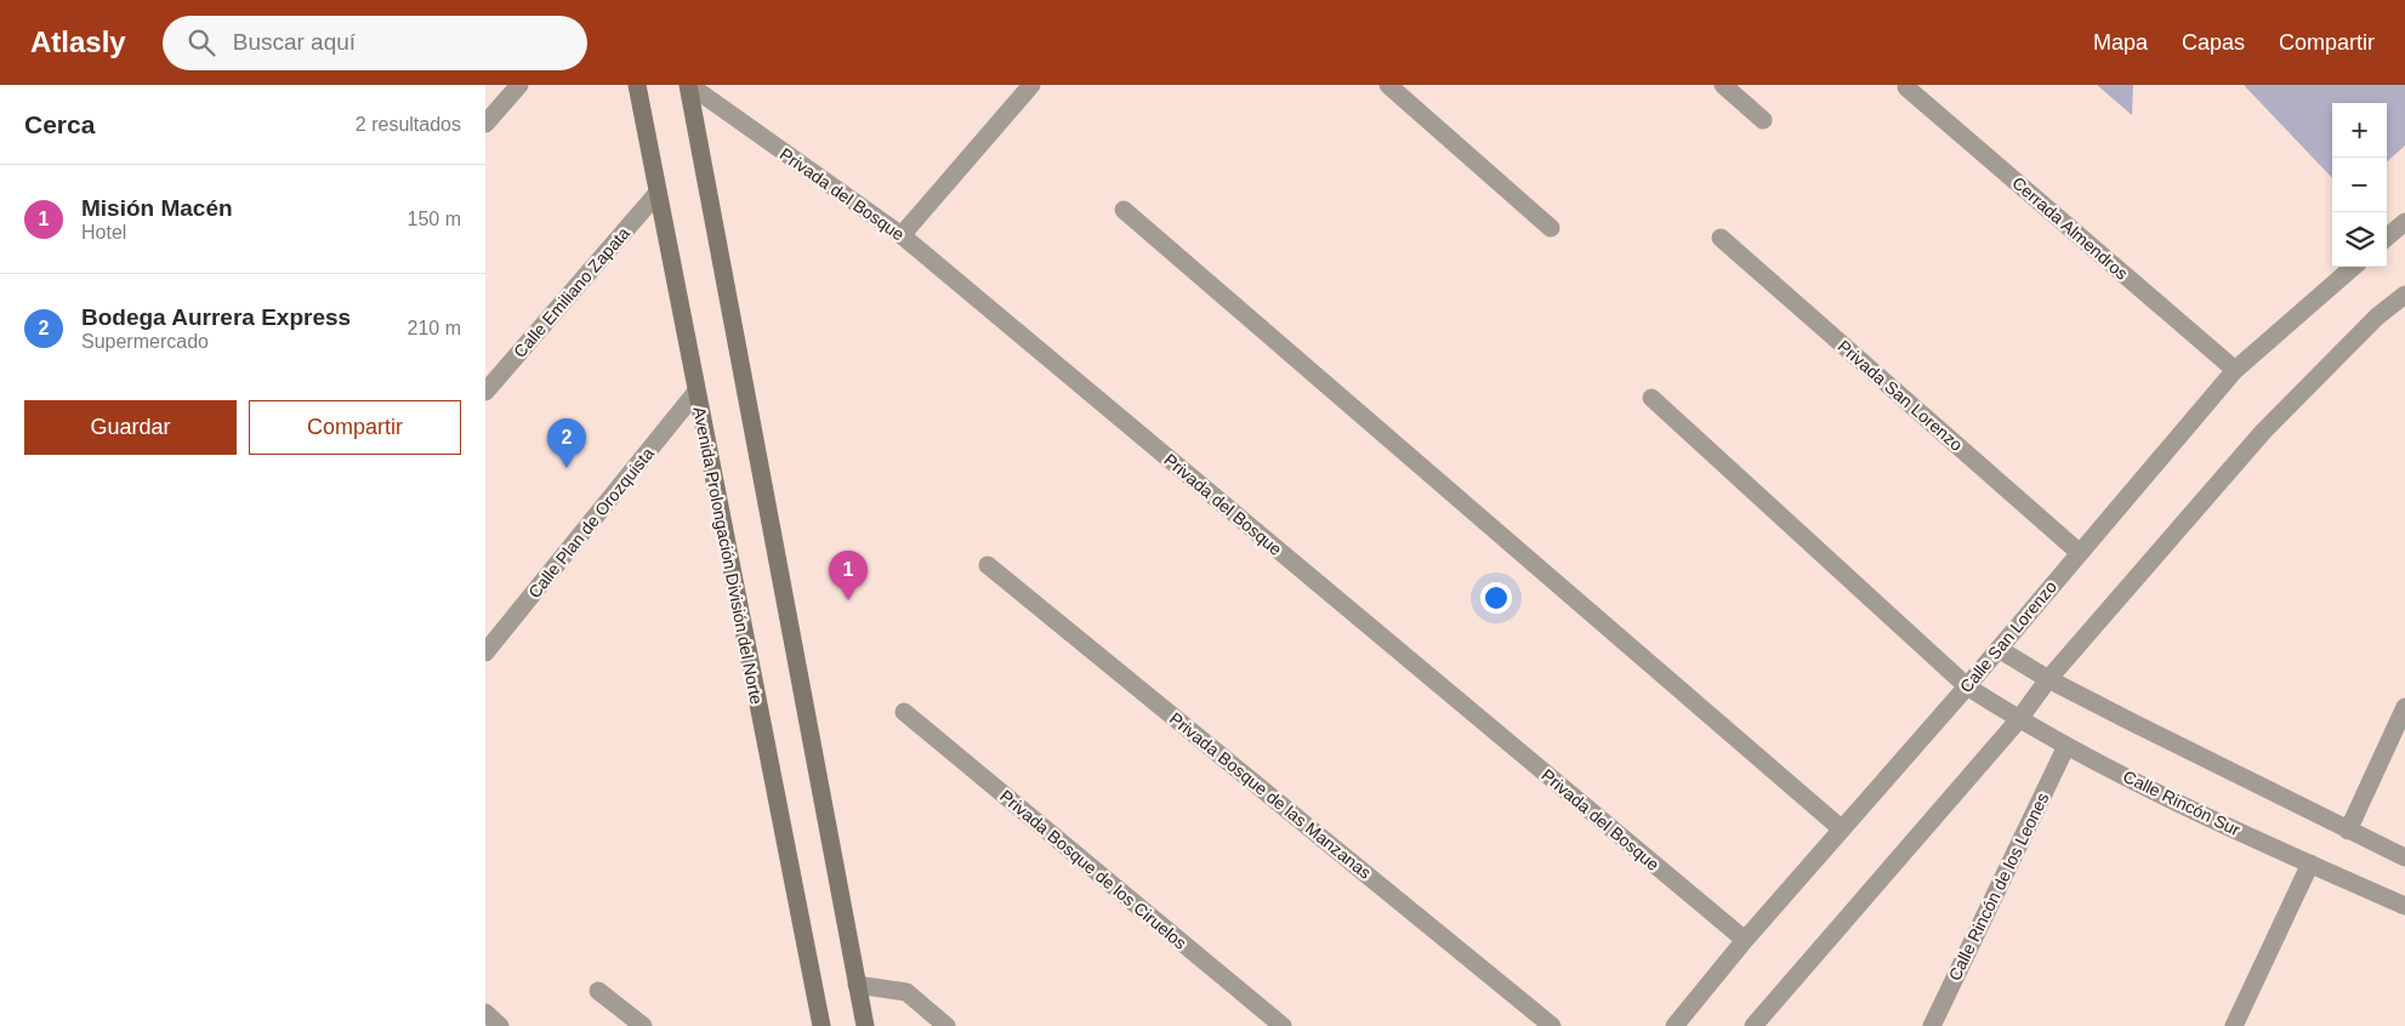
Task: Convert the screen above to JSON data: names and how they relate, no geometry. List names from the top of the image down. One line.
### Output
{"streets":{"main road":["Avenida Prolongación División del Norte"],"street":["Privada del Bosque","Cerrada Almendros","Calle Emiliano Zapata","Privada San Lorenzo","Calle Plan de Orozquista","Calle San Lorenzo","Privada Bosque de las Manzanas","Calle Rincón Sur","Privada Bosque de los Ciruelos","Calle Rincón de los Leones"]},"crossings":[["Privada del Bosque","Calle San Lorenzo"],["Cerrada Almendros","Calle San Lorenzo"],["Calle Emiliano Zapata","Avenida Prolongación División del Norte"],["Privada San Lorenzo","Calle San Lorenzo"],["Calle Plan de Orozquista","Avenida Prolongación División del Norte"],["Calle San Lorenzo","Calle Rincón Sur"],["Calle Rincón Sur","Calle Rincón de los Leones"]],"page":{"header":"Atlasly","search":"Buscar aquí","nav":["Mapa","Capas","Compartir"],"heading":["Cerca","2 resultados"],"map_buttons":["+","−"],"list":[{"mark":"1","name":"Misión Macén","note":"Hotel","value":"150 m"},{"mark":"2","name":"Bodega Aurrera Express","note":"Supermercado","value":"210 m"}],"buttons":["Guardar","Compartir"],"pins":["2","1"]}}
